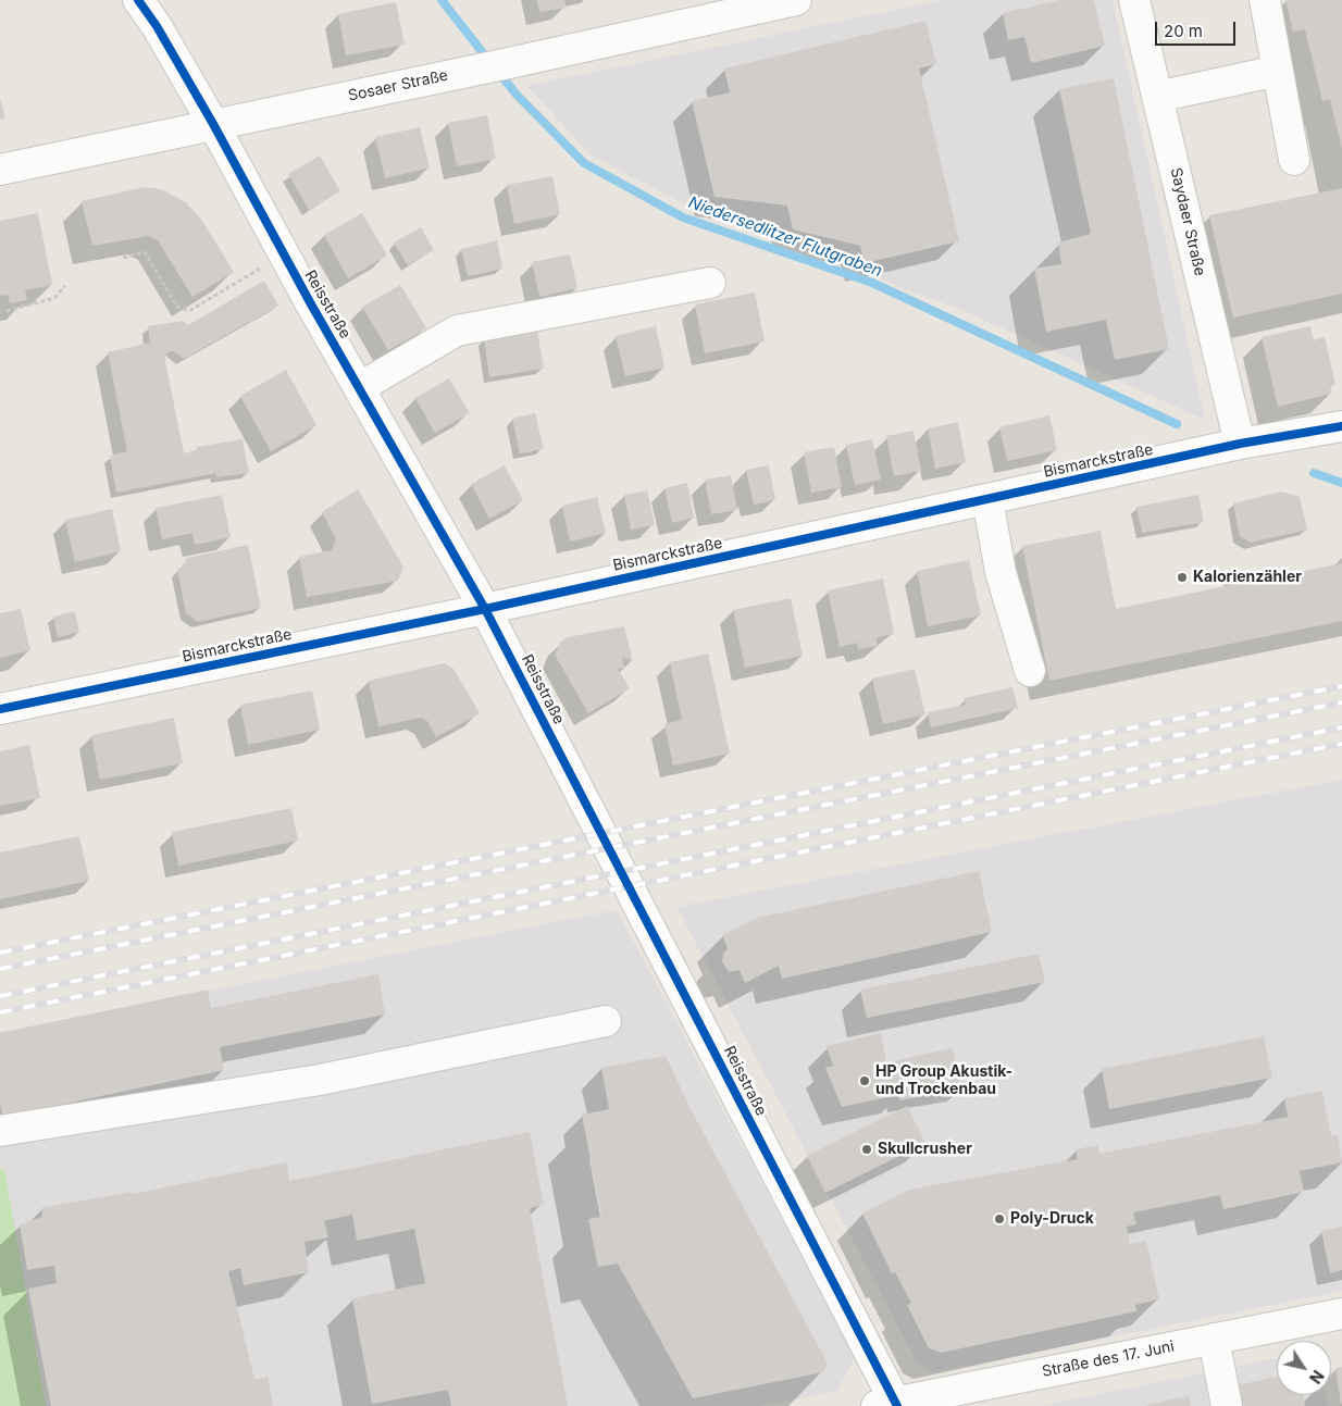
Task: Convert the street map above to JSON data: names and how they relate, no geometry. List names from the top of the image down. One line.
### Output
{"streets":{"street":["Sosaer Straße","Saydaer Straße","Reisstraße","Bismarckstraße","Straße des 17. Juni"]},"crossings":[["Sosaer Straße","Reisstraße"],["Saydaer Straße","Bismarckstraße"],["Reisstraße","Bismarckstraße"],["Reisstraße","Straße des 17. Juni"]],"water":["Niedersedlitzer Flutgraben"],"places":["Kalorienzähler","HP Group Akustik- und Trockenbau","Skullcrusher","Poly-Druck"],"scale_bar":"20 m","north":"bottom right"}
